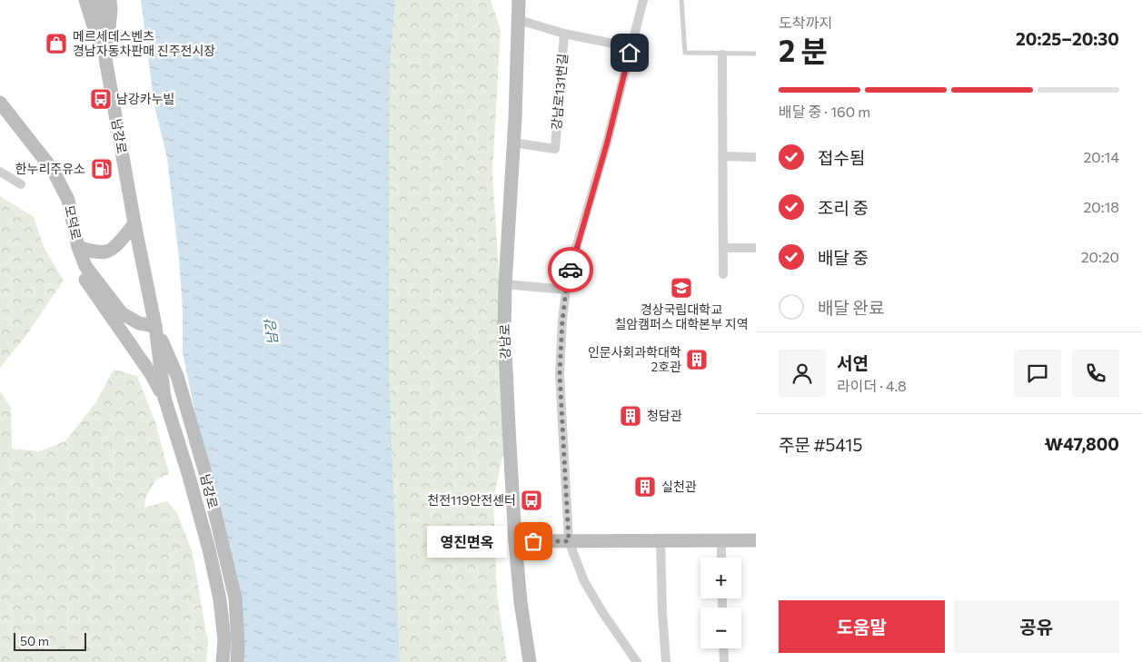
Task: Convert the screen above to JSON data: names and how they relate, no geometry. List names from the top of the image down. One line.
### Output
{"streets":{"street":["강남로131번길","남강로","모덕로","강남로"]},"crossings":[["강남로131번길","강남로"],["남강로","모덕로"]],"water":["남강"],"places":{"shop":["메르세데스벤츠 경남자동차판매 진주전시장"],"bus stop":["남강카누빌","천전119안전센터"],"fuel station":["한누리주유소"],"school or university":["경상국립대학교 칠암캠퍼스 대학본부 지역"],"building":["인문사회과학대학 2호관","청담관","실천관"],"other":["영진면옥"]},"scale_bar":"50 m","page":{"heading":["2 분","도착까지","20:25–20:30"],"panel":["서연","라이더 · 4.8","주문 #5415","₩47,800"],"bar":"배달 중 · 160 m","list":[["접수됨","20:14"],["조리 중","20:18"],["배달 중","20:20"],"배달 완료"],"bubble":"영진면옥","map_buttons":["+","−"],"buttons":["도움말","공유"],"scale":"50 m"}}
